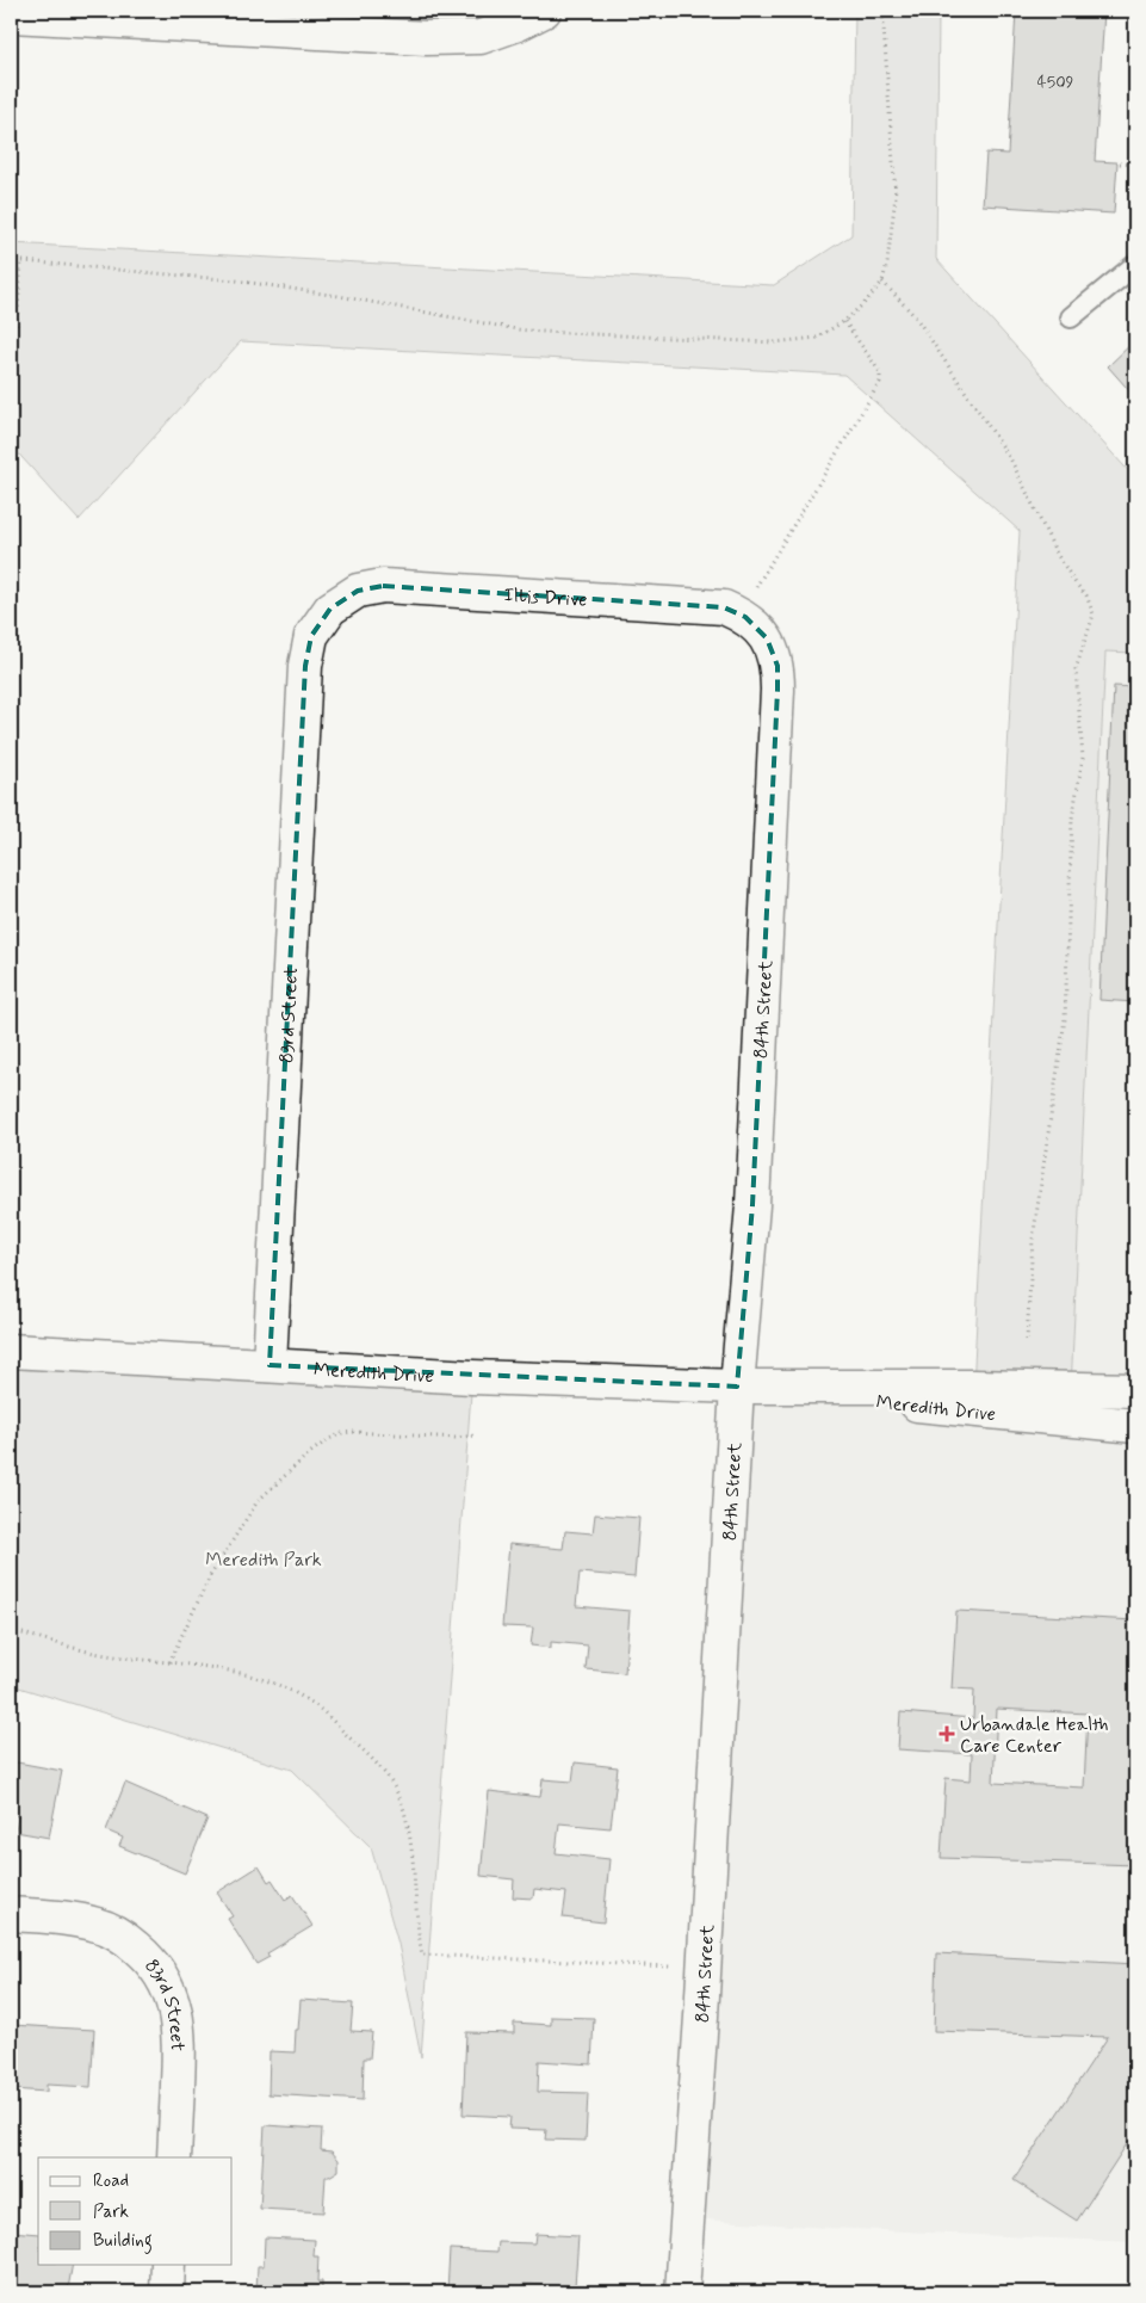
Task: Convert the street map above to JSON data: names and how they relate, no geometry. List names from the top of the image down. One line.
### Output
{"streets":{"street":["Iltis Drive","84th Street","83rd Street","Meredith Drive"]},"crossings":[["Iltis Drive","84th Street"],["Iltis Drive","83rd Street"],["84th Street","Meredith Drive"],["83rd Street","Meredith Drive"]],"parks":["Meredith Park"],"places":{"health":["Urbandale Health Care Center"]},"house_numbers":["4509"],"legend":["Road","Park","Building"]}
